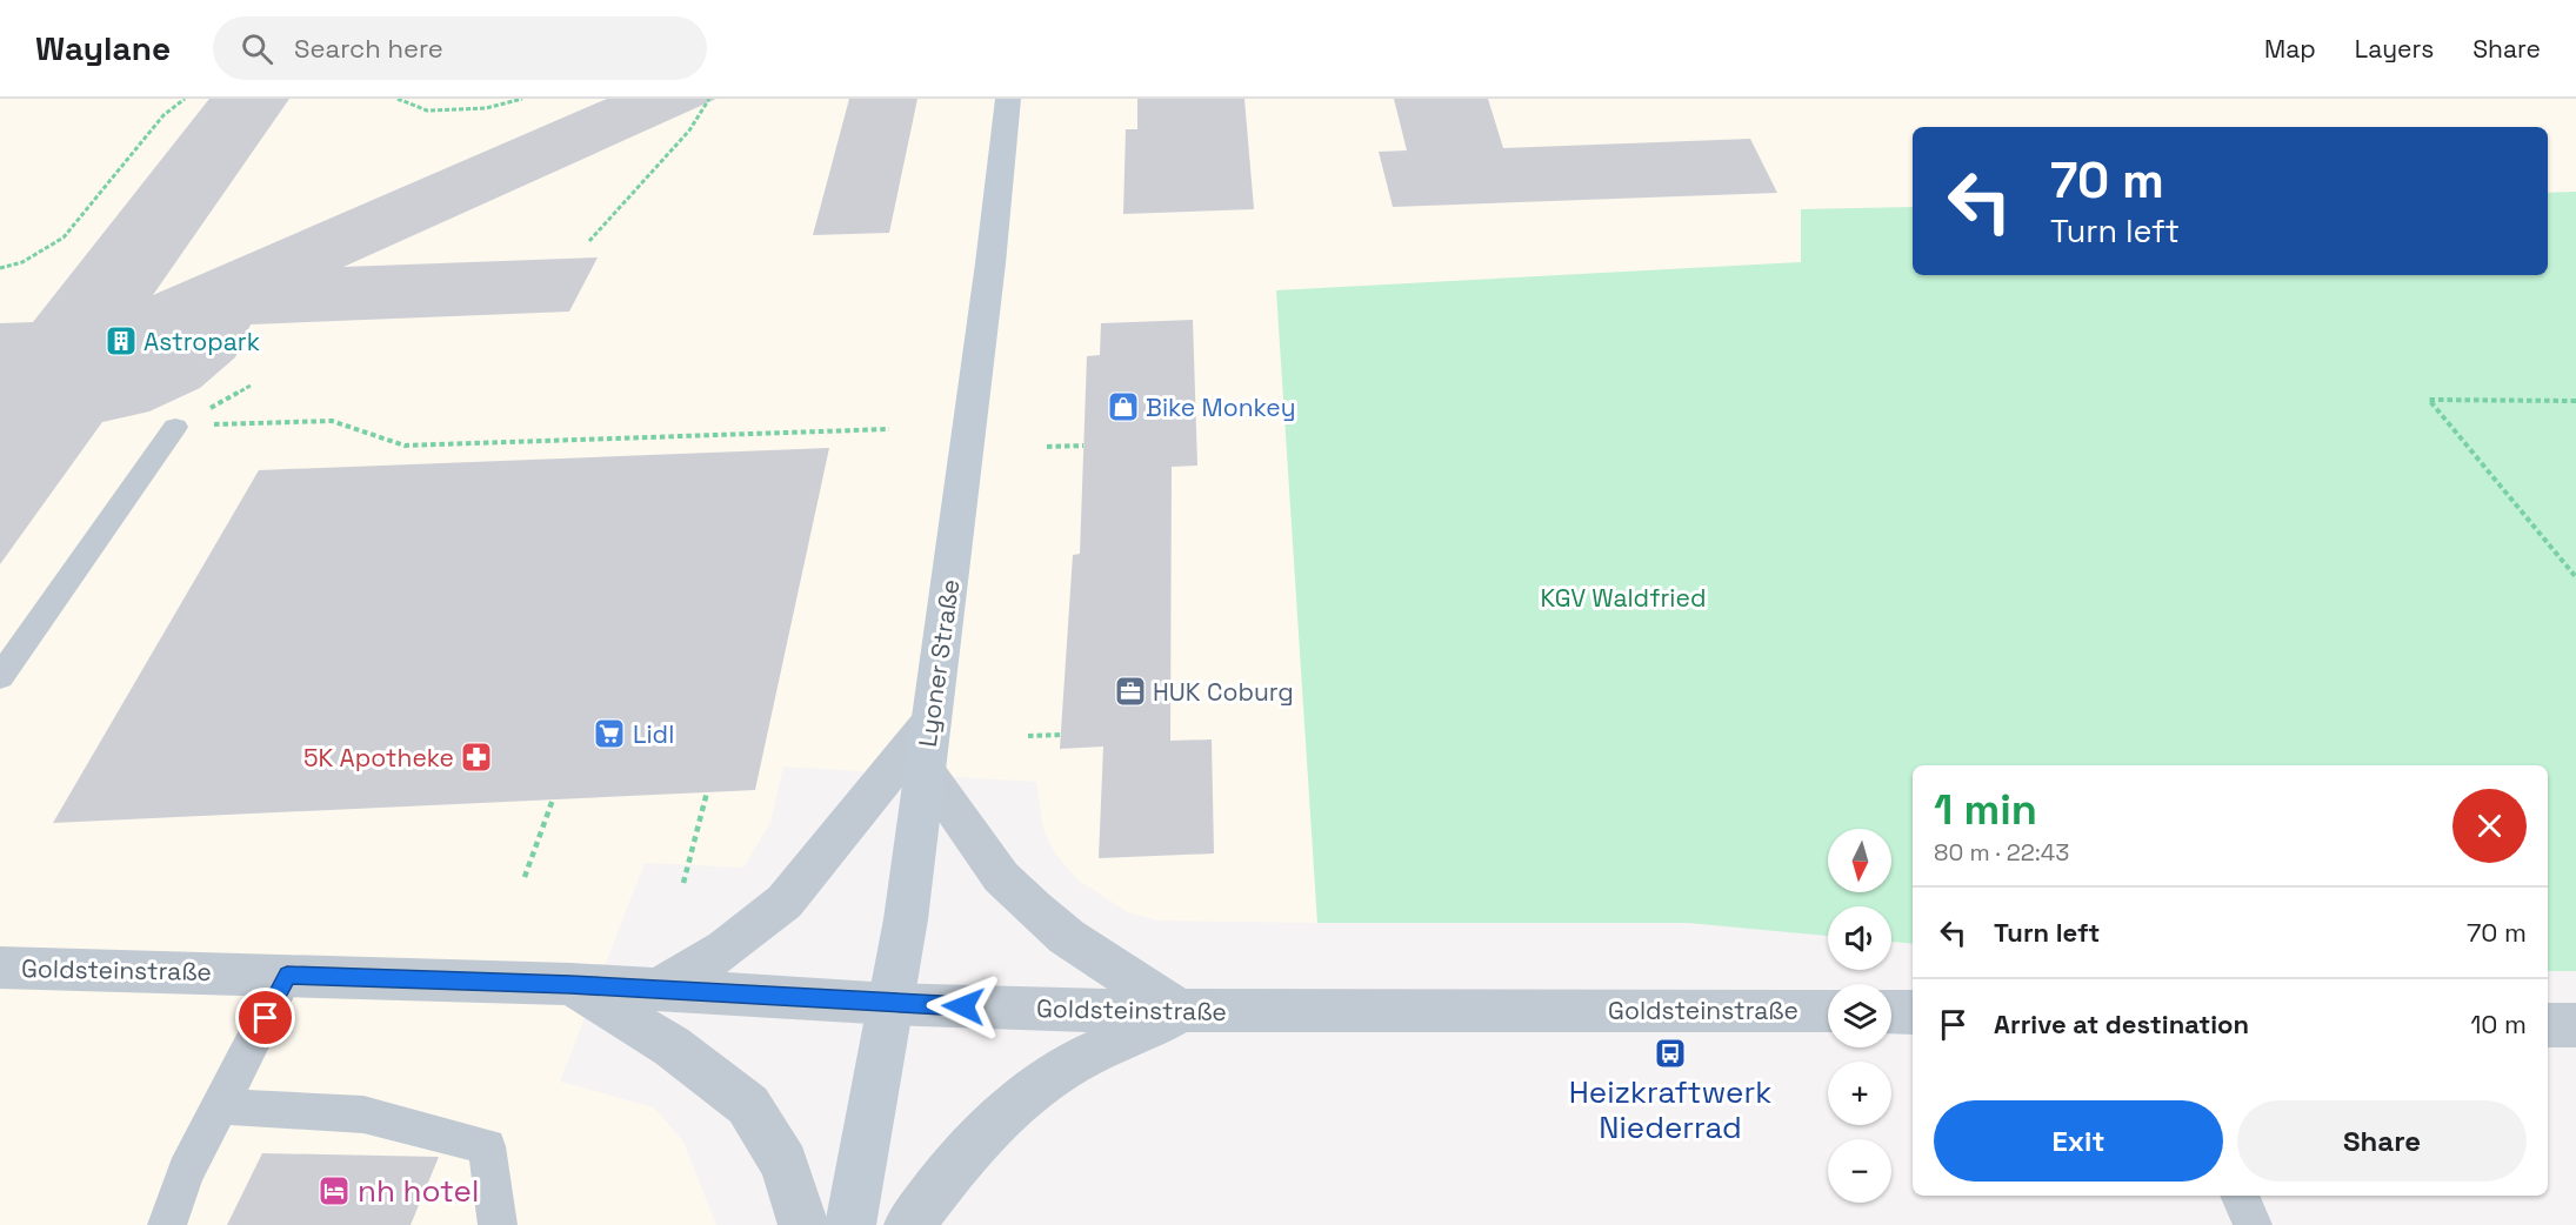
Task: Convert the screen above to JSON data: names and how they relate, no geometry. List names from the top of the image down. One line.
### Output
{"streets":{"main road":["Lyoner Straße"],"street":["Goldsteinstraße"]},"crossings":[["Lyoner Straße","Goldsteinstraße"]],"parks":["KGV Waldfried"],"places":{"building":["Astropark"],"shop":["Bike Monkey"],"office":["HUK Coburg"],"supermarket":["Lidl"],"pharmacy":["5K Apotheke"],"bus stop":["Heizkraftwerk Niederrad"],"hotel":["nh hotel"]},"north":"bottom","page":{"header":"Waylane","search":"Search here","nav":["Map","Layers","Share"],"turn":["70 m","Turn left"],"heading":["1 min","80 m · 22:43"],"map_buttons":["+","−"],"list":[{"name":"Turn left","value":"70 m"},{"name":"Arrive at destination","value":"10 m"}],"buttons":["Exit","Share"]}}
